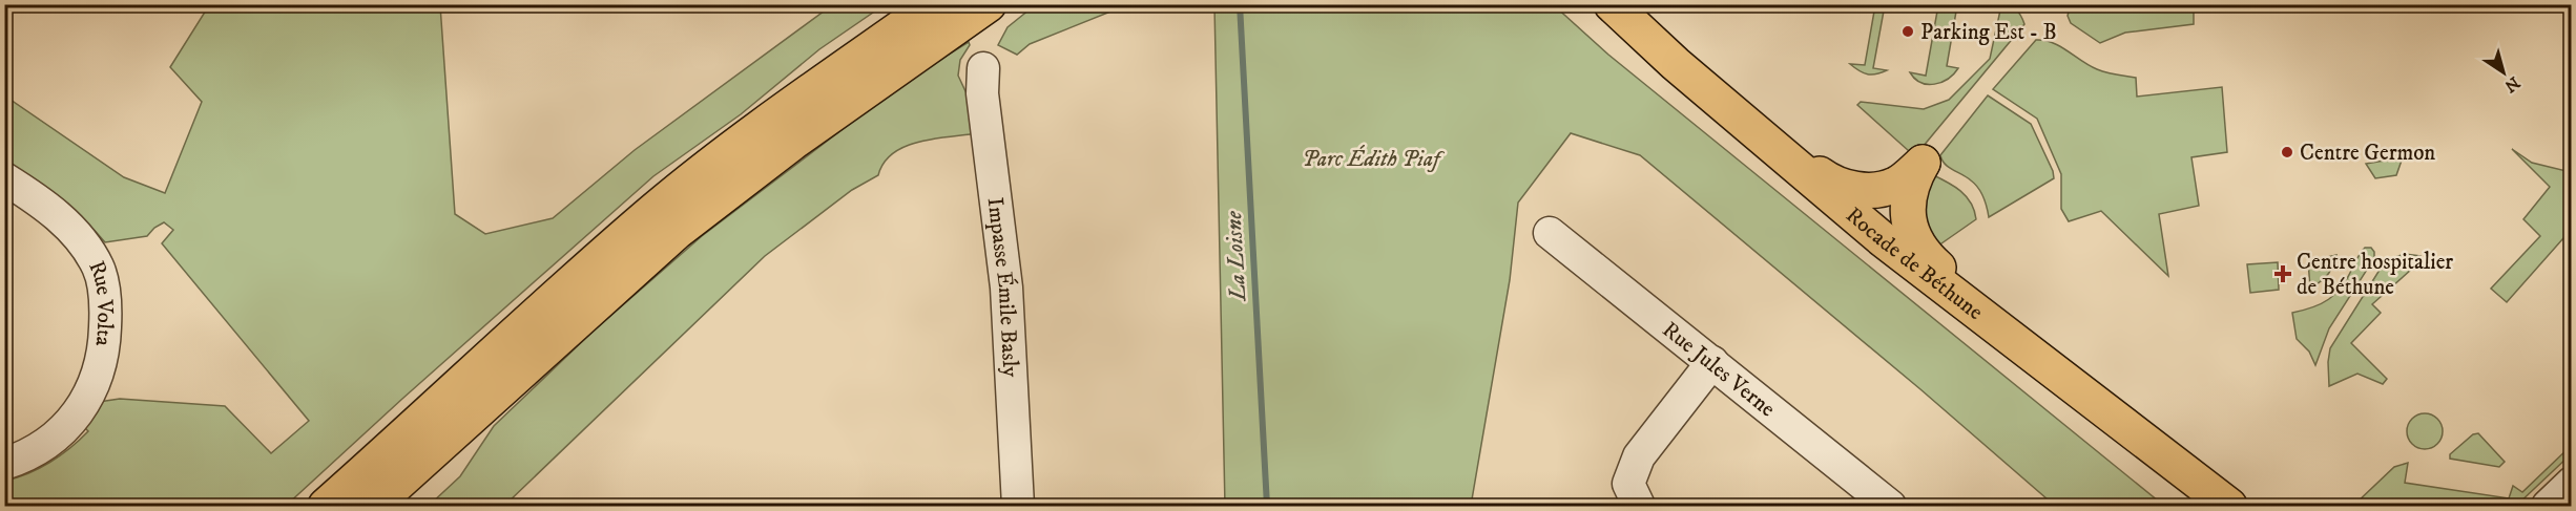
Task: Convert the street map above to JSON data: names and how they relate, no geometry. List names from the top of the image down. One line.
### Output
{"streets":{"main road":["Rocade de Béthune"],"street":["Impasse Émile Basly","Rue Volta","Rue Jules Verne"]},"water":["La Loisne"],"parks":["Parc Édith Piaf"],"places":{"other":["Parking Est - B","Centre Germon"],"health":["Centre hospitalier de Béthune"]},"north":"bottom right"}
